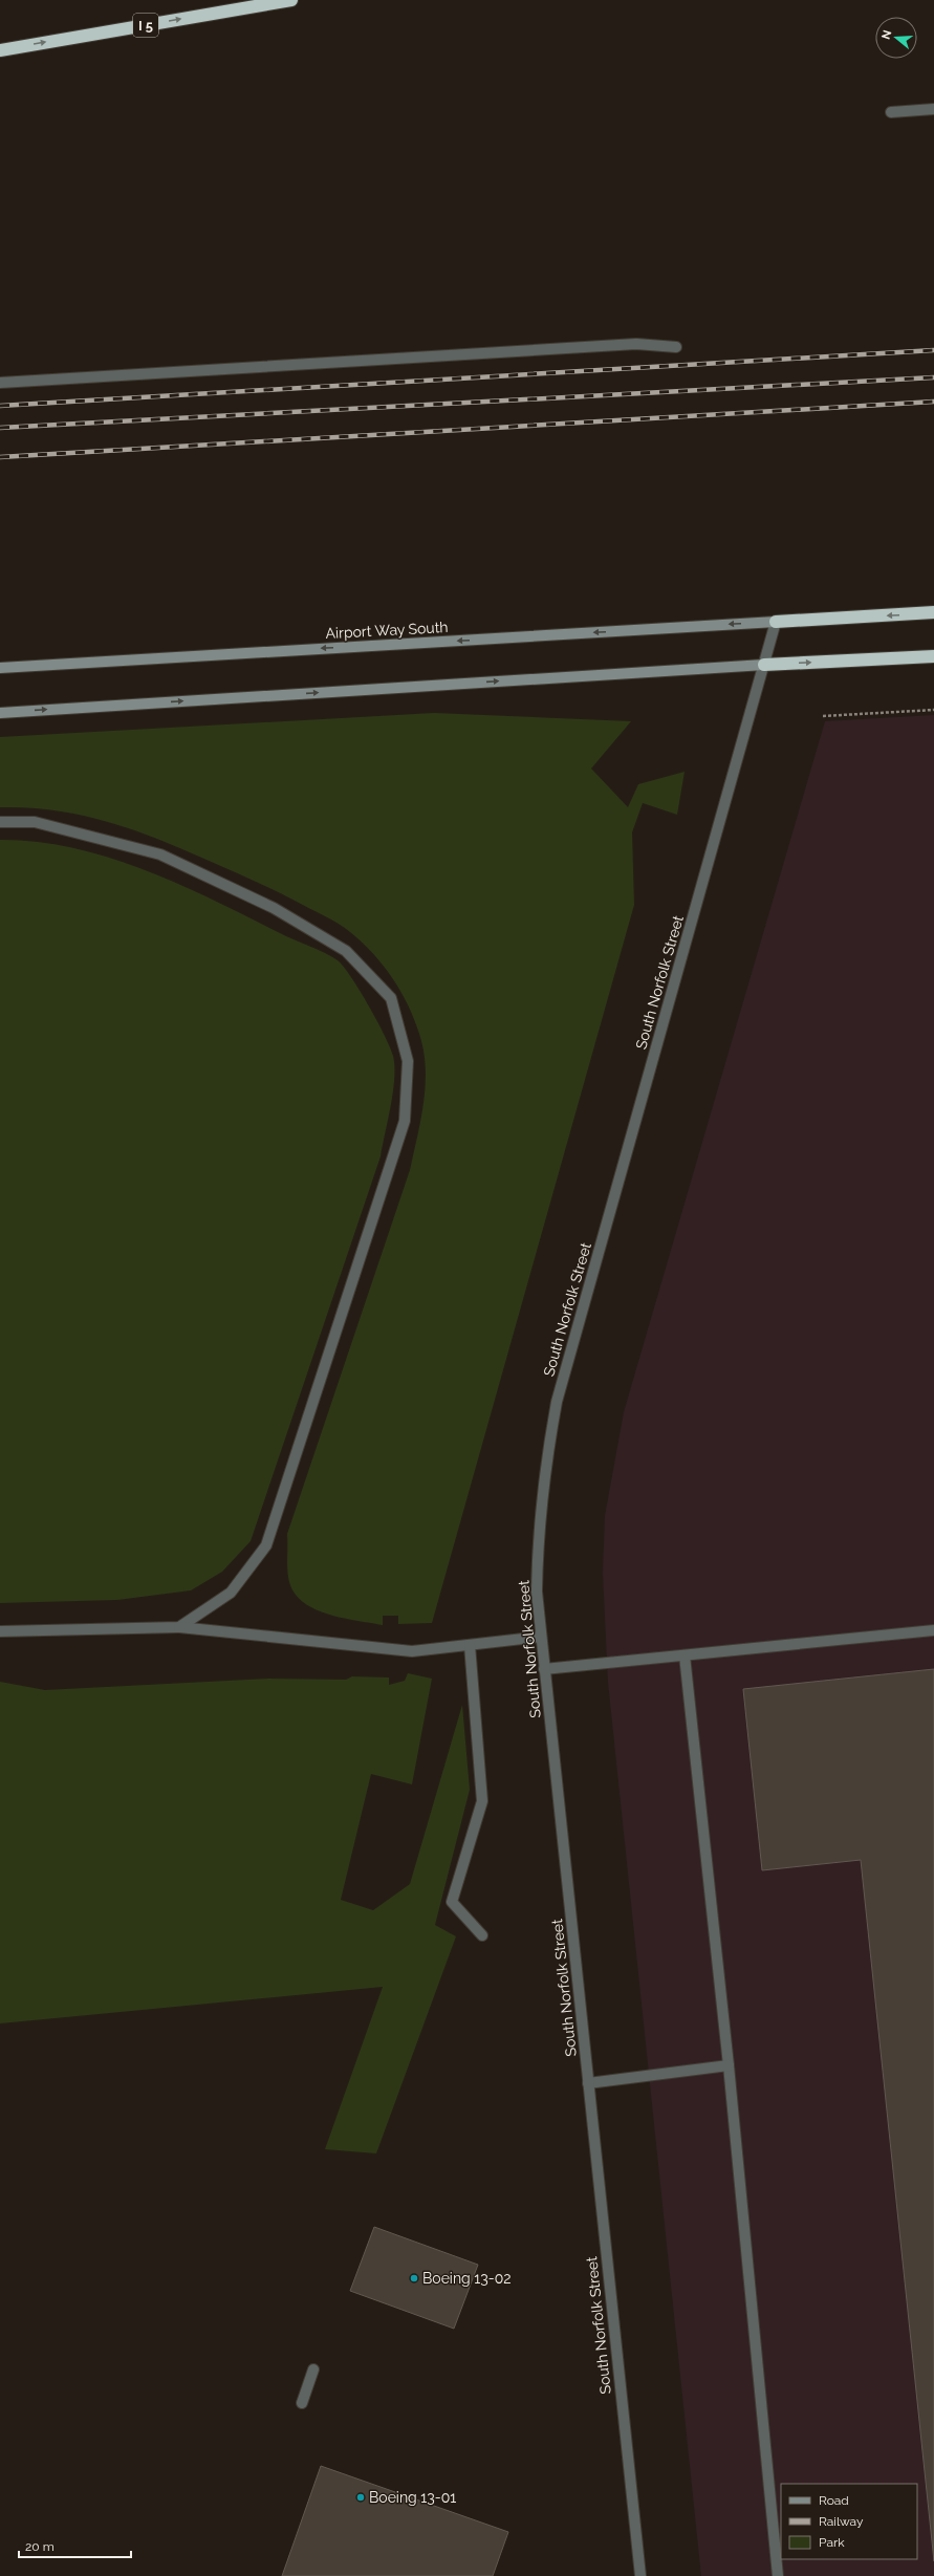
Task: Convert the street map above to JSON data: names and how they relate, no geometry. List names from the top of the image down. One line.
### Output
{"streets":{"highway":["I 5"],"main road":["Airport Way South"],"street":["South Norfolk Street"]},"crossings":[["Airport Way South","South Norfolk Street"]],"places":["Boeing 13-02","Boeing 13-01"],"legend":["Road","Railway","Park"],"scale_bar":"20 m","north":"left"}
